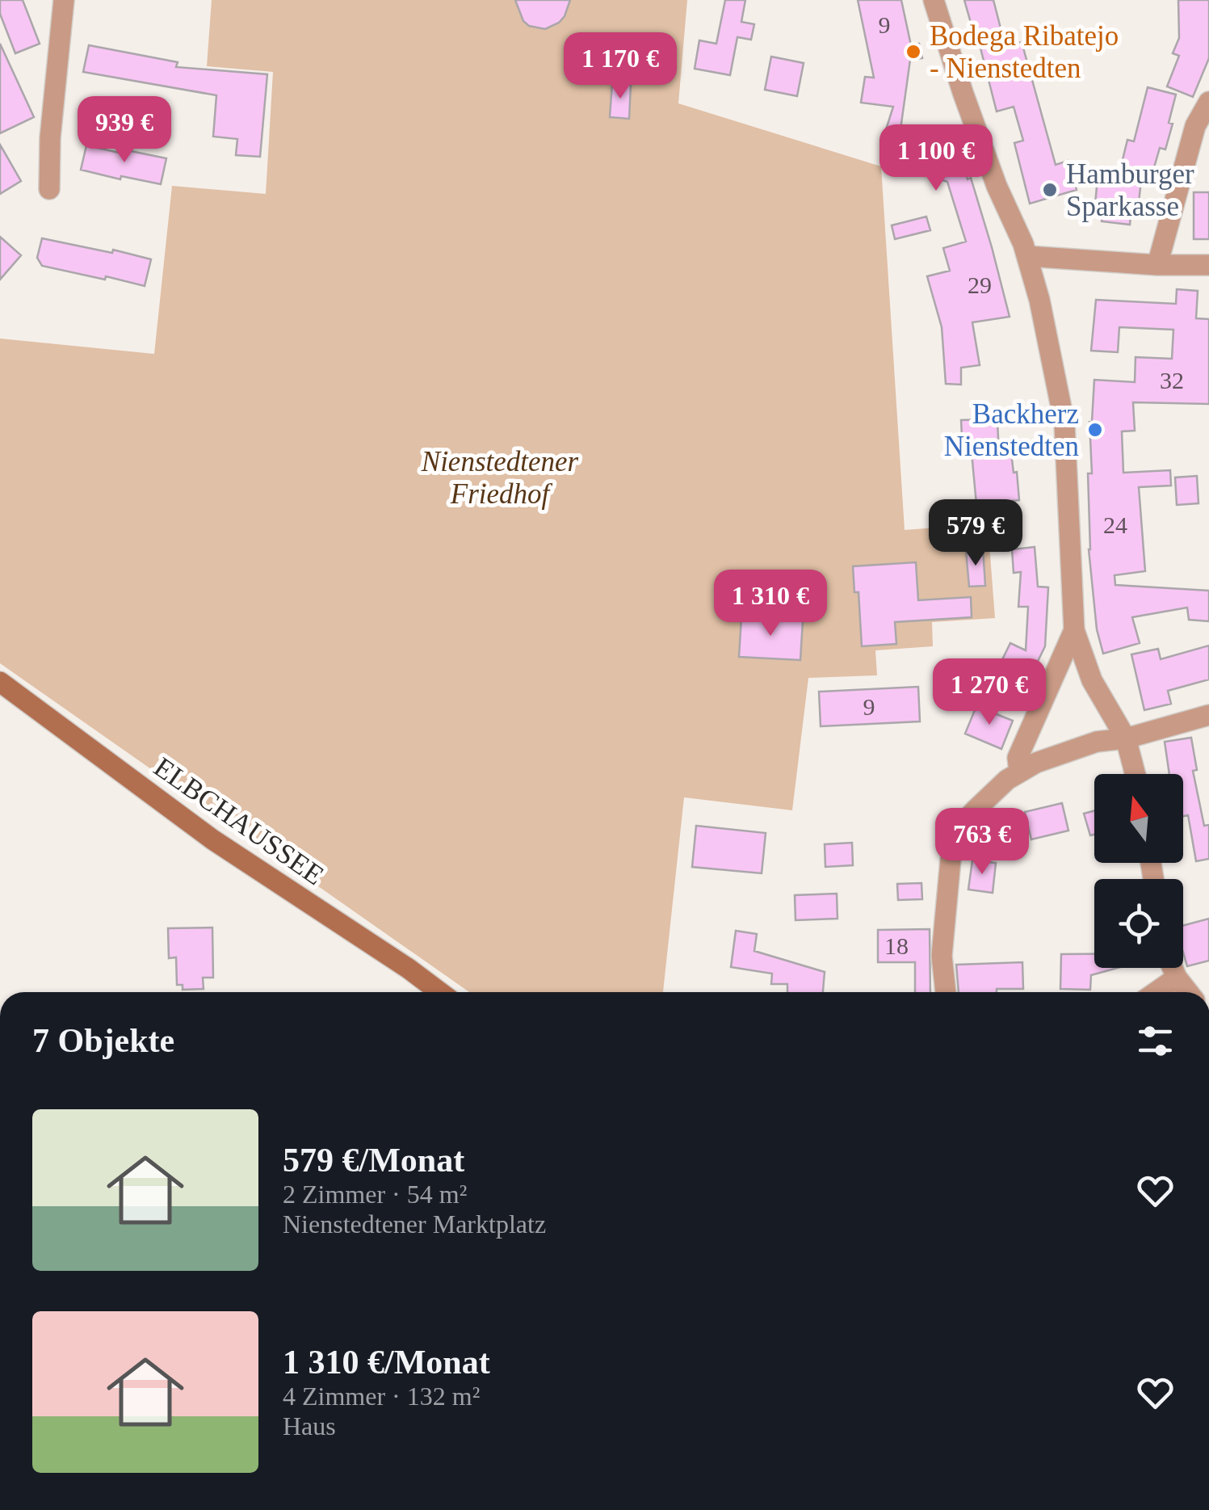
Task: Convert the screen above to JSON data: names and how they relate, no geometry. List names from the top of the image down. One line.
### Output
{"streets":{"main road":["ELBCHAUSSEE"]},"parks":["Nienstedtener Friedhof"],"places":["Bodega Ribatejo - Nienstedten","Hamburger Sparkasse","Backherz Nienstedten"],"house_numbers":["9","29","32","24","9","18"],"north":"top","page":{"price":["1 170 €","939 €","1 100 €","579 €","1 310 €","1 270 €","763 €"],"heading":"7 Objekte","list":[{"name":"579 €/Monat","note":"2 Zimmer · 54 m² · Nienstedtener Marktplatz"},{"name":"1 310 €/Monat","note":"4 Zimmer · 132 m² · Haus"}]}}
